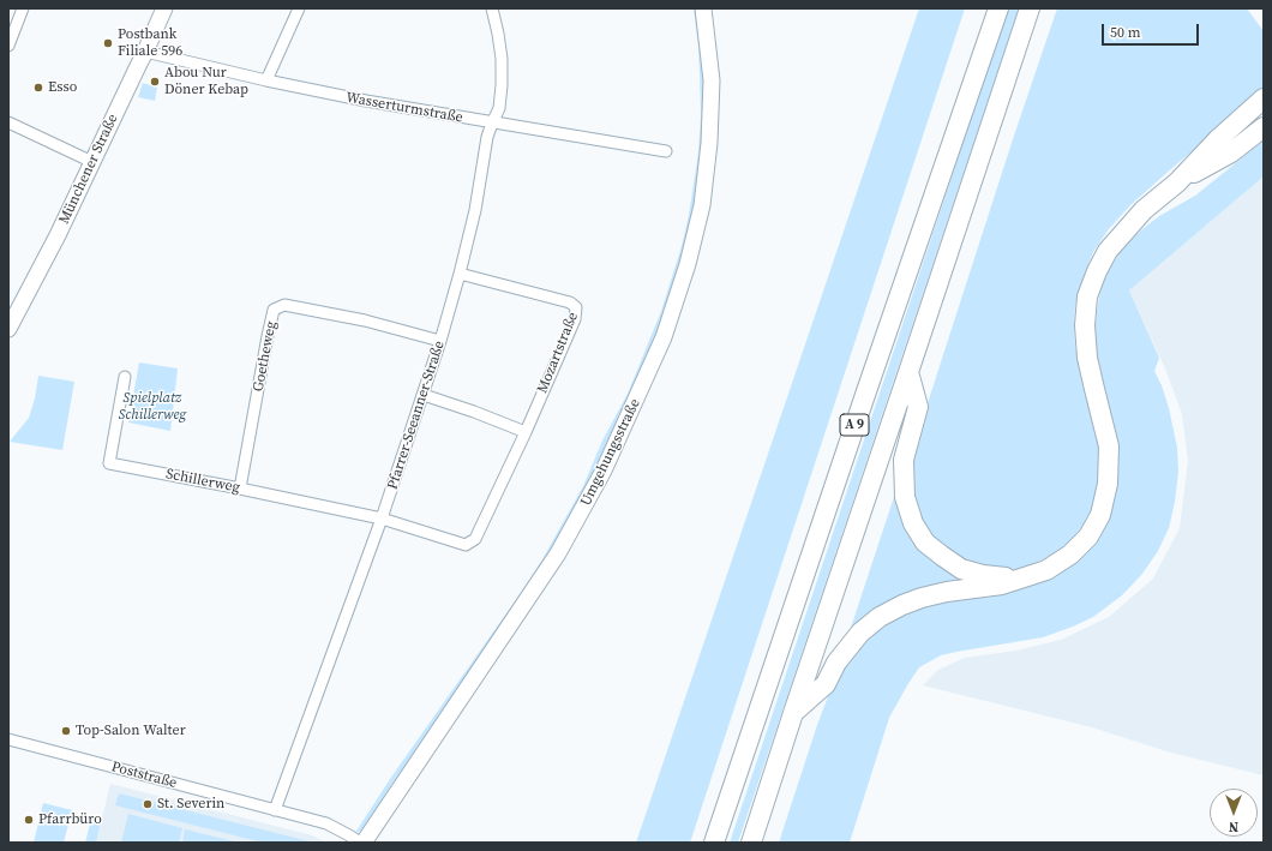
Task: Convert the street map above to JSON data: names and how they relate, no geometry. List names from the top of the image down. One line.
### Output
{"streets":{"highway":["A 9"],"street":["Wasserturmstraße","Münchener Straße","Mozartstraße","Goetheweg","Pfarrer-Seeanner-Straße","Umgehungsstraße","Schillerweg","Poststraße"]},"crossings":[["Wasserturmstraße","Münchener Straße"],["Wasserturmstraße","Pfarrer-Seeanner-Straße"],["Mozartstraße","Pfarrer-Seeanner-Straße"],["Mozartstraße","Schillerweg"],["Goetheweg","Pfarrer-Seeanner-Straße"],["Goetheweg","Schillerweg"],["Pfarrer-Seeanner-Straße","Schillerweg"],["Pfarrer-Seeanner-Straße","Poststraße"]],"parks":["Spielplatz Schillerweg"],"places":["Postbank Filiale 596","Abou Nur Döner Kebap","Esso","Top-Salon Walter","St. Severin","Pfarrbüro"],"scale_bar":"50 m","north":"bottom"}
